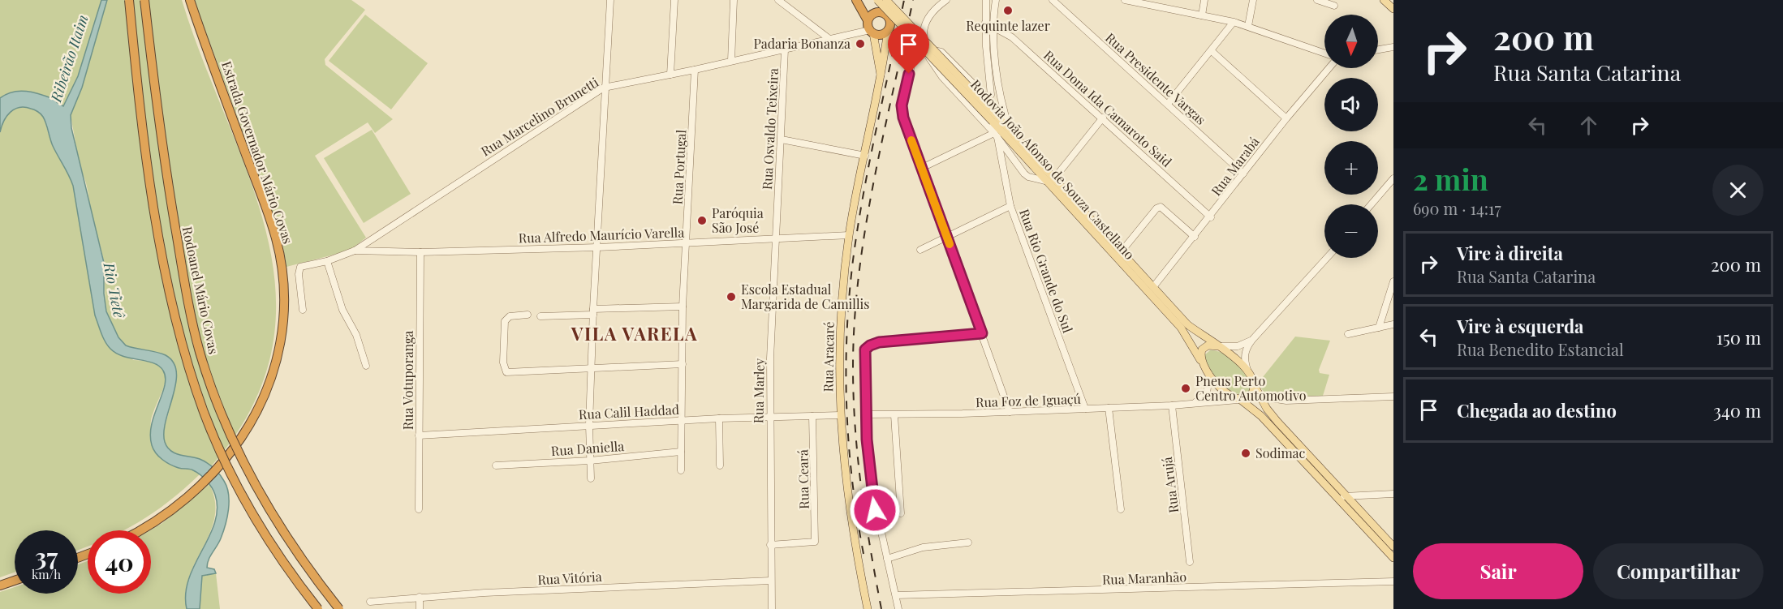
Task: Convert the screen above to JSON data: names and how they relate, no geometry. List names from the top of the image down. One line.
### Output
{"streets":{"highway":["Estrada Governador Mário Covas","Rodoanel Mário Covas"],"main road":["Rodovia João Afonso de Souza Castellano","Rua Aracaré"],"street":["Rua Presidente Vargas","Rua Dona Ida Camaroto Said","Rua Marcelino Brunetti","Rua Osvaldo Teixeira","Rua Marabá","Rua Portugal","Rua Alfredo Maurício Varella","Rua Rio Grande do Sul","Rua Votuporanga","Rua Marley","Rua Foz de Iguaçú","Rua Calil Haddad","Rua Daniella","Rua Ceará","Rua Arujá","Rua Vitória","Rua Maranhão"]},"crossings":[["Rua Presidente Vargas","Rua Marabá"],["Rua Dona Ida Camaroto Said","Rua Marabá"],["Rua Marcelino Brunetti","Rua Osvaldo Teixeira"],["Rua Marcelino Brunetti","Rua Portugal"],["Rua Marcelino Brunetti","Rua Alfredo Maurício Varella"],["Rua Marcelino Brunetti","Rua Aracaré"],["Rua Osvaldo Teixeira","Rua Alfredo Maurício Varella"],["Rua Osvaldo Teixeira","Rua Marley"],["Rua Marabá","Rodovia João Afonso de Souza Castellano"],["Rua Portugal","Rua Alfredo Maurício Varella"],["Rua Portugal","Rua Calil Haddad"],["Rua Portugal","Rua Daniella"],["Rodovia João Afonso de Souza Castellano","Rua Foz de Iguaçú"],["Rua Alfredo Maurício Varella","Rua Aracaré"],["Rua Alfredo Maurício Varella","Rua Votuporanga"],["Rua Alfredo Maurício Varella","Rua Marley"],["Rua Rio Grande do Sul","Rua Foz de Iguaçú"],["Rua Aracaré","Rua Calil Haddad"],["Rua Votuporanga","Rua Calil Haddad"],["Rua Marley","Rua Calil Haddad"],["Rua Marley","Rua Ceará"],["Rua Marley","Rua Vitória"],["Rua Foz de Iguaçú","Rua Arujá"],["Rua Calil Haddad","Rua Ceará"]],"districts":["VILA VARELA"],"water":["Ribeirão Itaim","Rio Tietê"],"places":["Requinte lazer","Padaria Bonanza","Paróquia São José","Escola Estadual Margarida de Camillis","Pneus Perto Centro Automotivo","Sodimac"],"north":"bottom","page":{"turn":["200 m","Rua Santa Catarina"],"map_buttons":["+","−"],"heading":["2 min","690 m · 14:17"],"list":[{"name":"Vire à direita","note":"Rua Santa Catarina","value":"200 m"},{"name":"Vire à esquerda","note":"Rua Benedito Estancial","value":"150 m"},{"name":"Chegada ao destino","value":"340 m"}],"speed":"37 km/h","limit":"40","buttons":["Sair","Compartilhar"]}}
